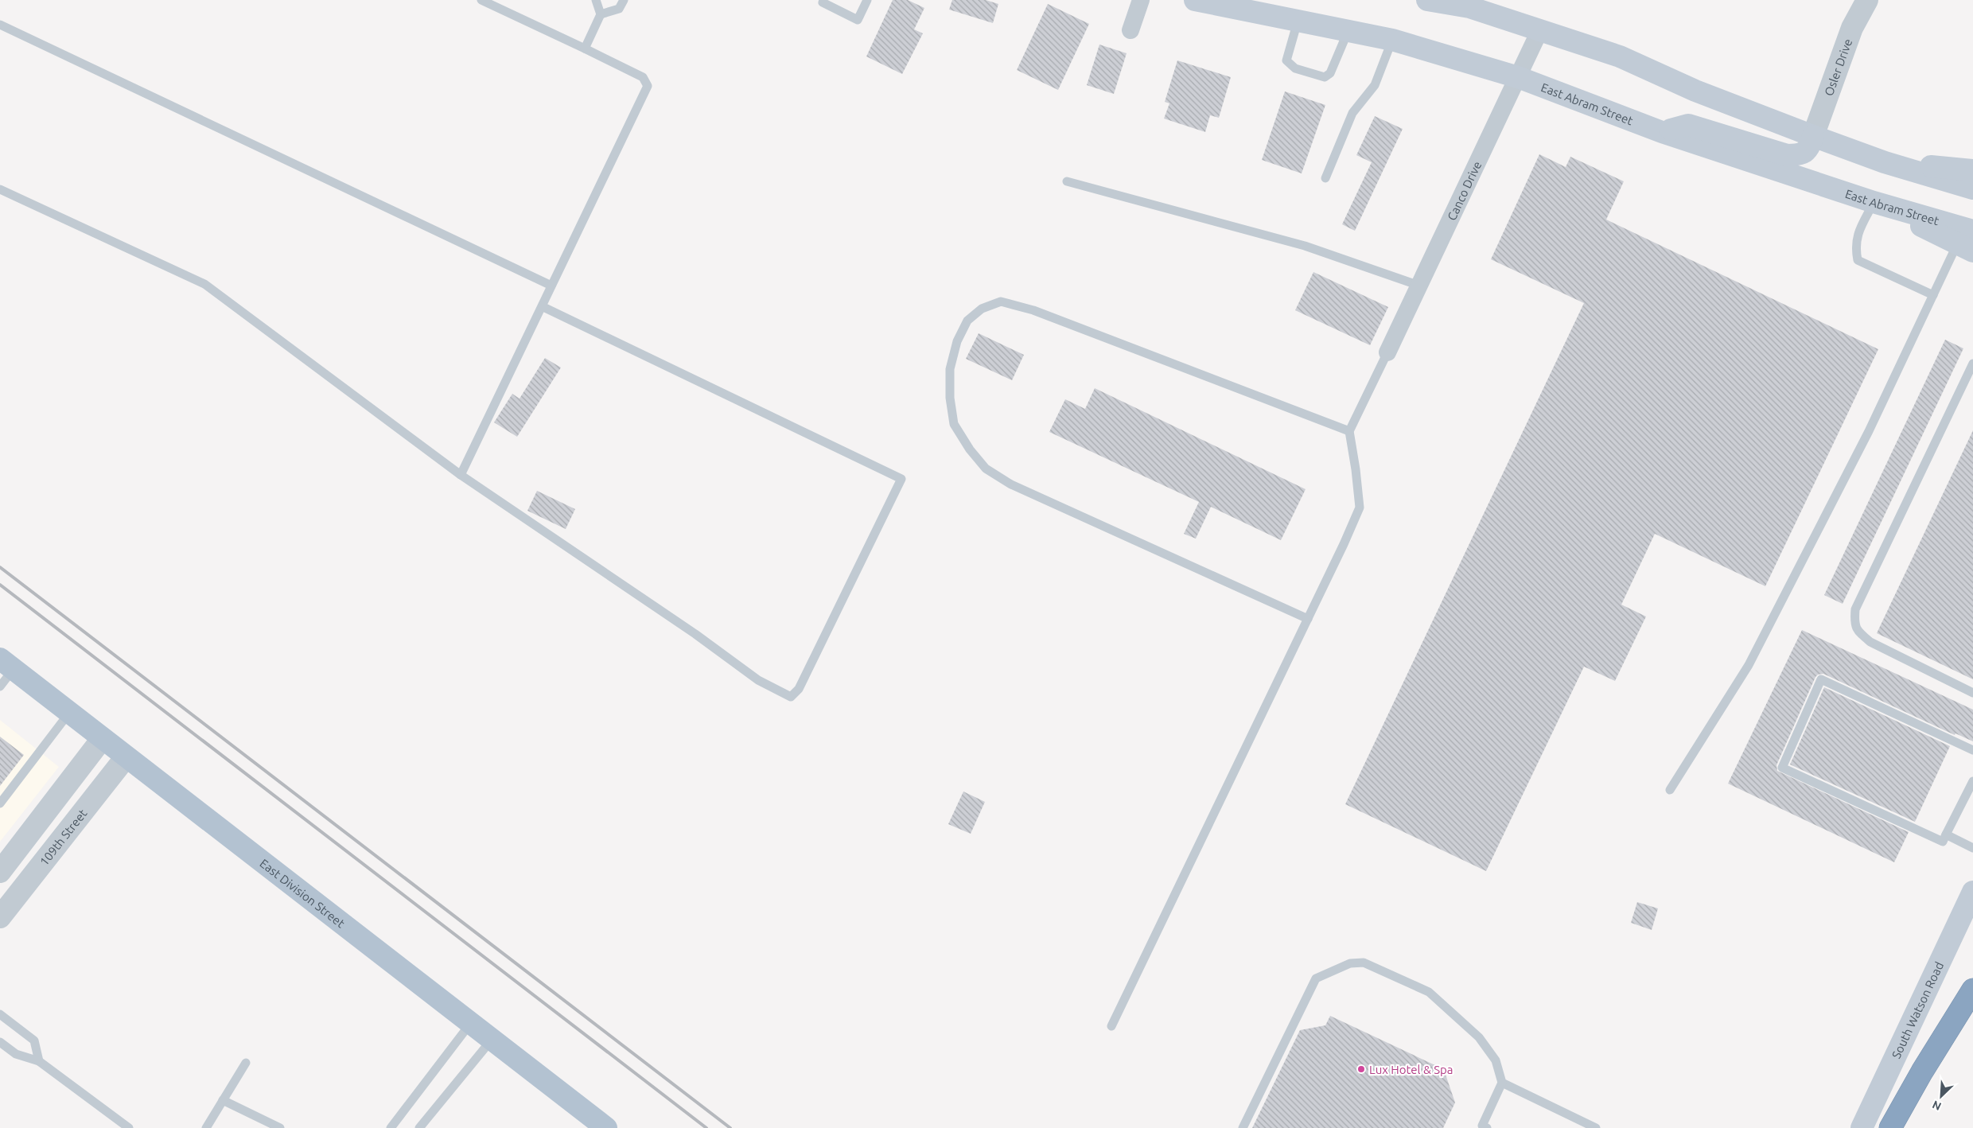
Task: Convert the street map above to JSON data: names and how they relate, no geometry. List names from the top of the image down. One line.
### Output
{"streets":{"main road":["East Abram Street","East Division Street","South Watson Road"],"street":["Osler Drive","Canco Drive","109th Street"]},"crossings":[["East Abram Street","Canco Drive"],["109th Street","East Division Street"]],"places":["Lux Hotel & Spa"],"north":"bottom left"}
